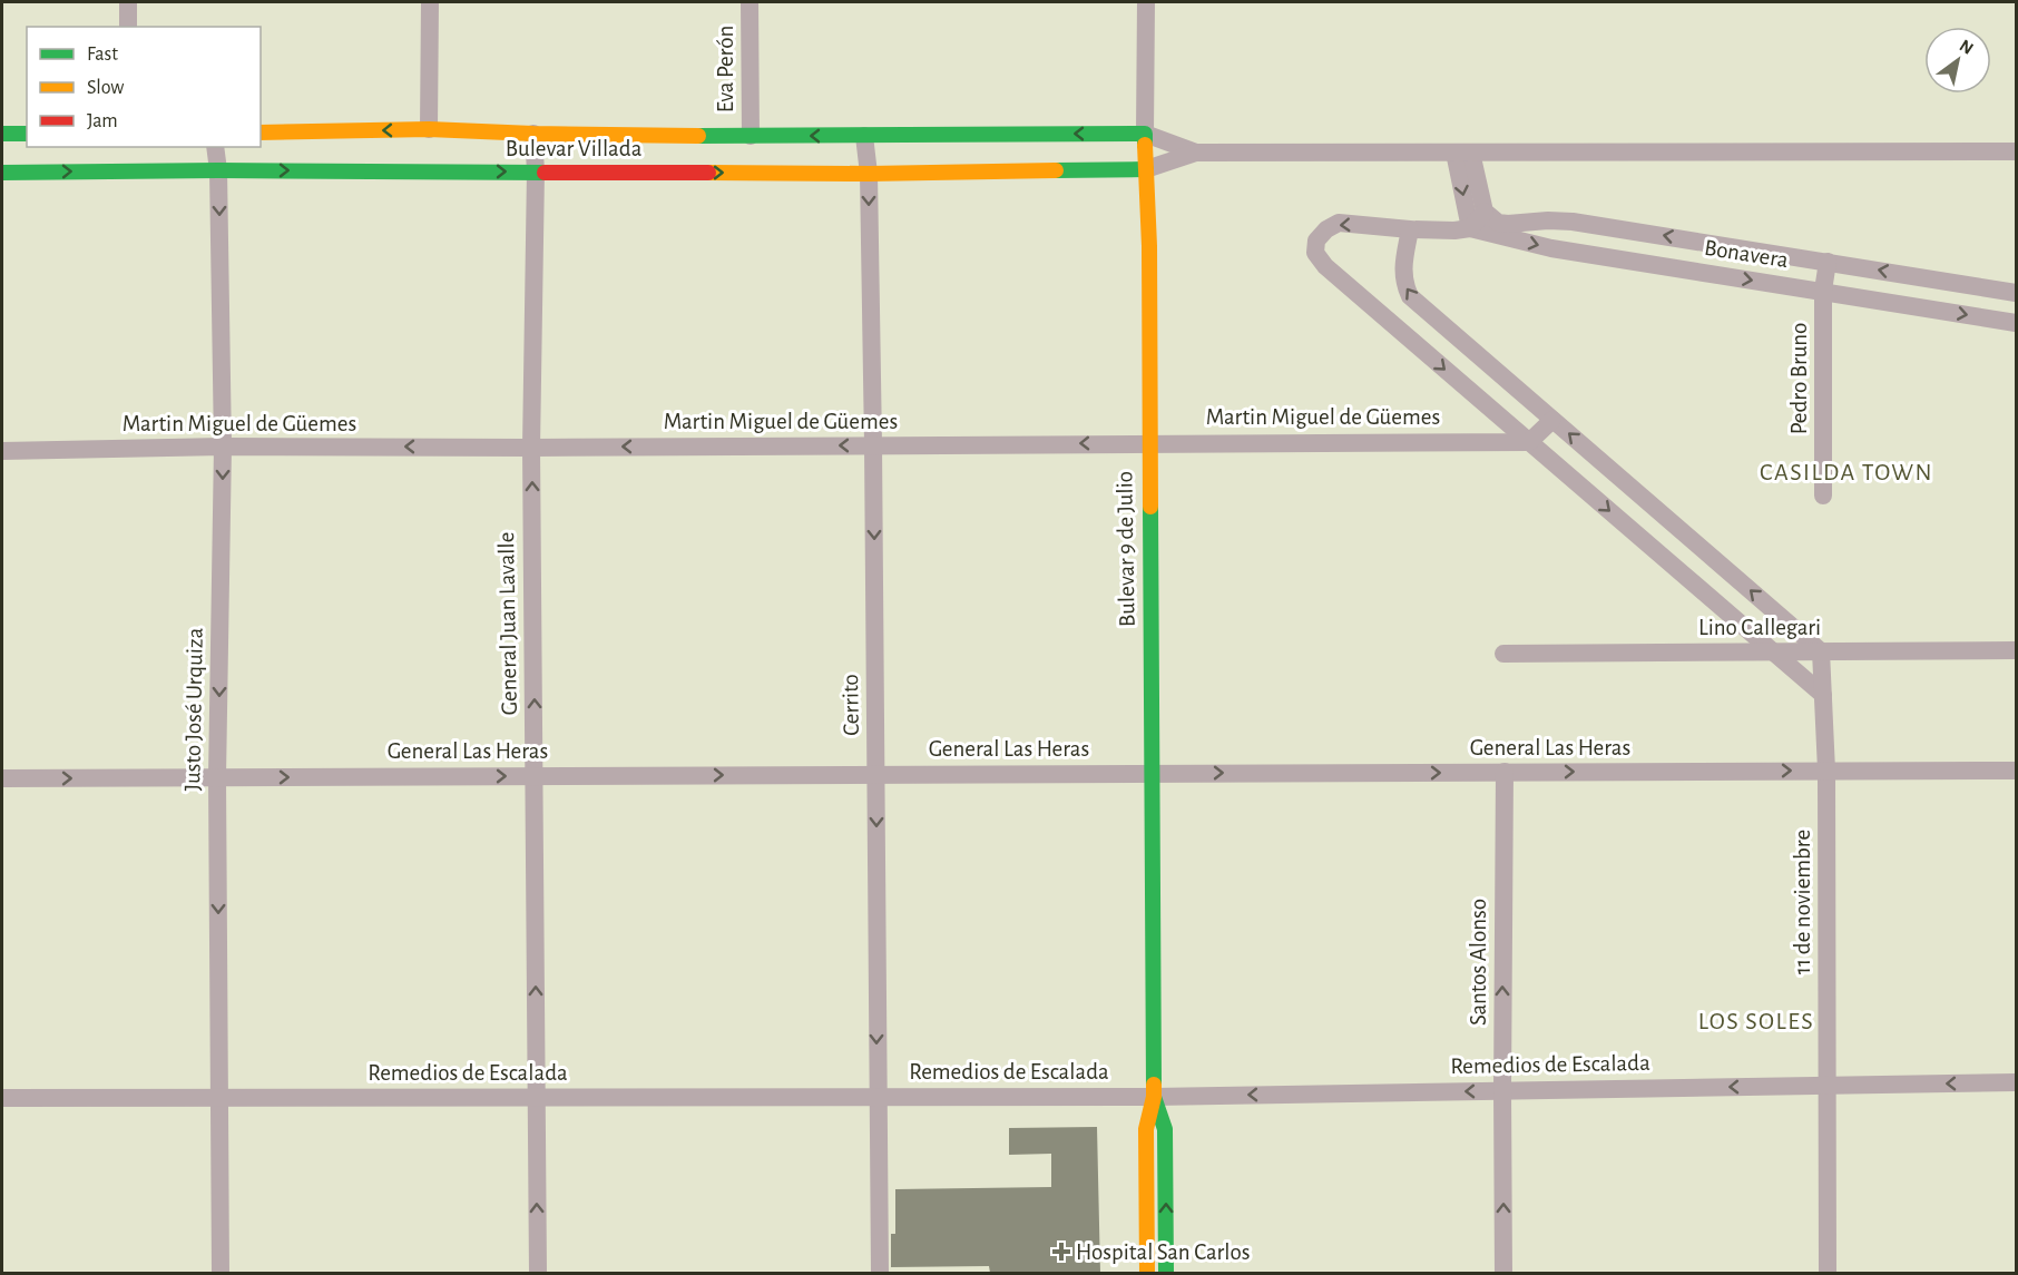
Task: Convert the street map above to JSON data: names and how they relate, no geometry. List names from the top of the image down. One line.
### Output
{"streets":{"main road":["Bulevar Villada","Bulevar 9 de Julio"],"street":["Eva Perón","Bonavera","Pedro Bruno","Martin Miguel de Güemes","General Juan Lavalle","Lino Callegari","Cerrito","Justo José Urquiza","General Las Heras","11 de noviembre","Santos Alonso","Remedios de Escalada"]},"crossings":[["Eva Perón","Bulevar Villada"],["Bulevar Villada","Bulevar 9 de Julio"],["Bulevar Villada","General Juan Lavalle"],["Bulevar Villada","Cerrito"],["Bulevar Villada","Justo José Urquiza"],["Bonavera","Pedro Bruno"],["Bonavera","Martin Miguel de Güemes"],["Martin Miguel de Güemes","Bulevar 9 de Julio"],["Martin Miguel de Güemes","General Juan Lavalle"],["Martin Miguel de Güemes","Cerrito"],["Martin Miguel de Güemes","Justo José Urquiza"],["Bulevar 9 de Julio","General Las Heras"],["Bulevar 9 de Julio","Remedios de Escalada"],["General Juan Lavalle","General Las Heras"],["General Juan Lavalle","Remedios de Escalada"],["Lino Callegari","11 de noviembre"],["Cerrito","General Las Heras"],["Cerrito","Remedios de Escalada"],["Justo José Urquiza","General Las Heras"],["Justo José Urquiza","Remedios de Escalada"],["General Las Heras","11 de noviembre"],["General Las Heras","Santos Alonso"],["11 de noviembre","Remedios de Escalada"],["Santos Alonso","Remedios de Escalada"]],"one_way":["Martin Miguel de Güemes","General Juan Lavalle","Cerrito","Justo José Urquiza","General Las Heras","Santos Alonso","Remedios de Escalada"],"districts":["CASILDA TOWN","LOS SOLES"],"places":{"health":["Hospital San Carlos"]},"legend":["Fast","Slow","Jam"],"north":"top right"}
